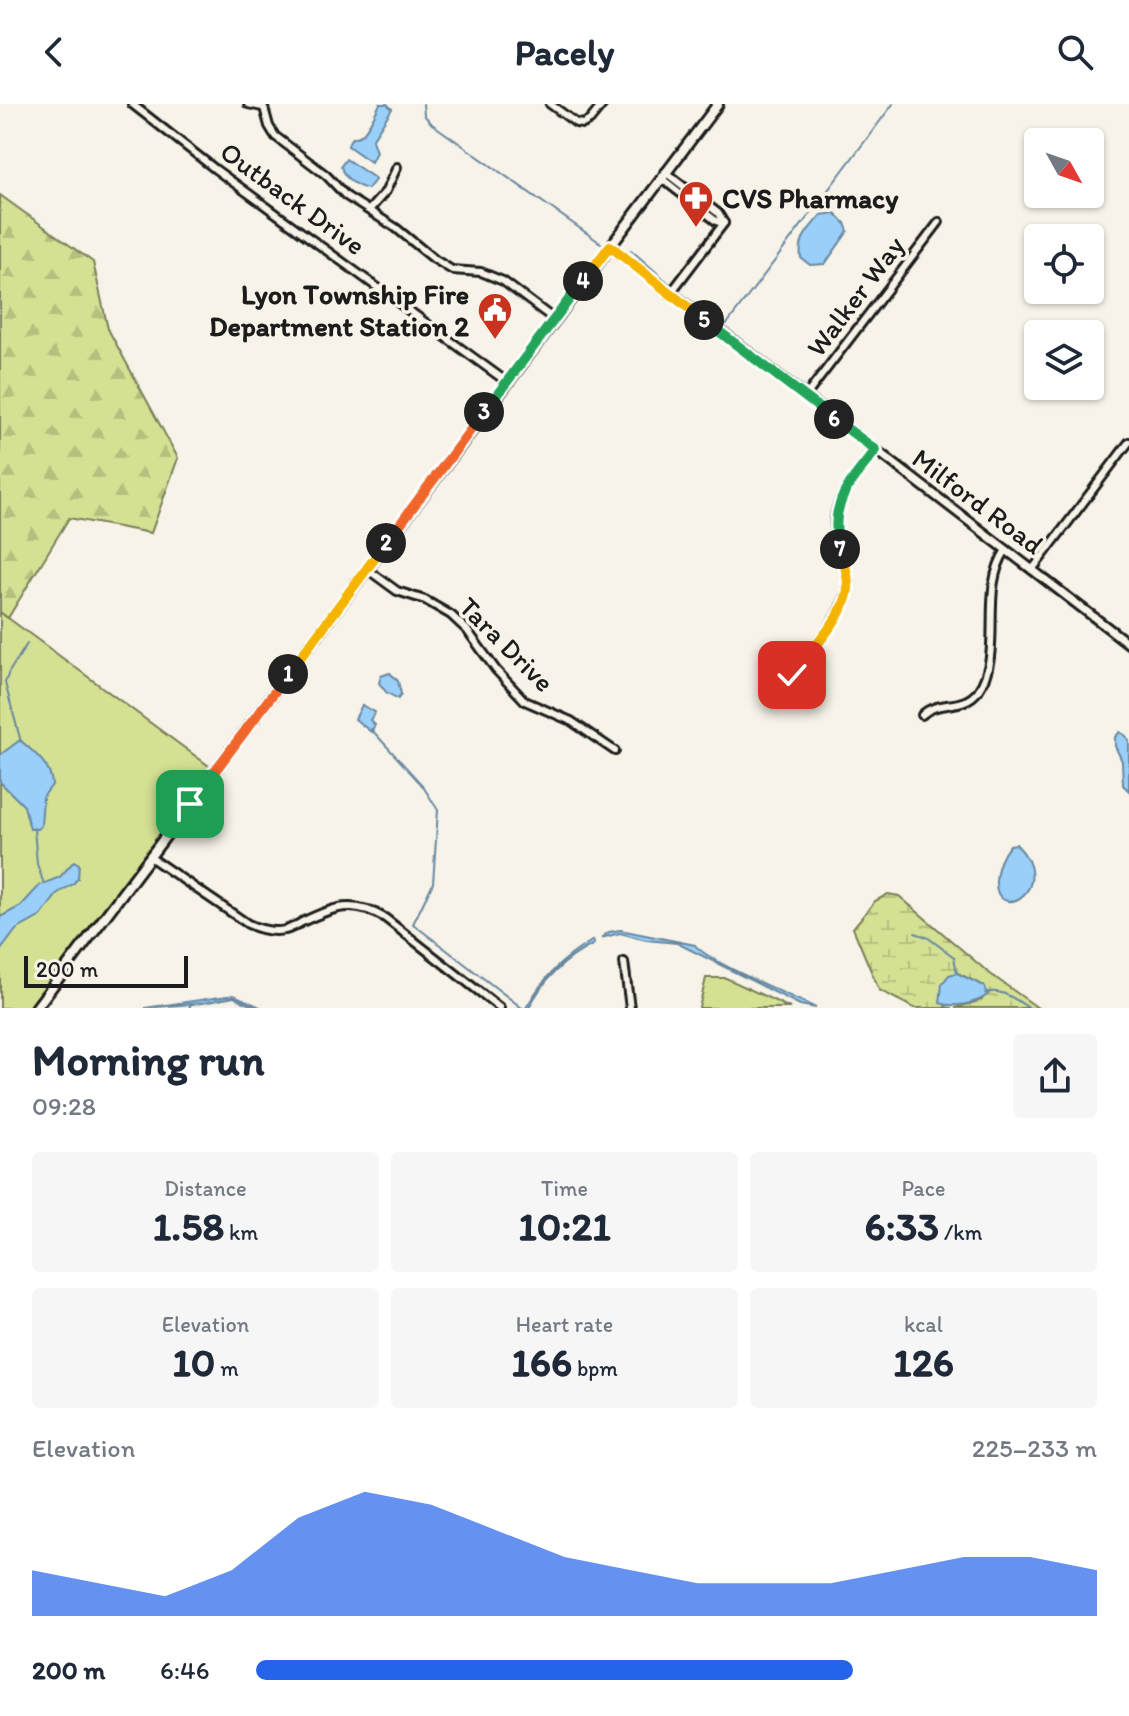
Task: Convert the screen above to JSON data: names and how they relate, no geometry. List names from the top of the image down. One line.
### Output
{"streets":{"street":["Outback Drive","Walker Way","Milford Road","Tara Drive"]},"crossings":[["Walker Way","Milford Road"]],"places":{"pharmacy":["CVS Pharmacy"],"public building":["Lyon Township Fire Department Station 2"]},"scale_bar":"200 m","north":"bottom right","page":{"header":"Pacely","pins":["4","5","3","6","2","7","1"],"scale":"200 m","heading":["Morning run","09:28"],"stats":[["Distance","1.58 km"],["Time","10:21"],["Pace","6:33 /km"],["Elevation","10 m"],["Heart rate","166 bpm"],["kcal","126"]],"chart":["Elevation","225–233 m"],"list":[{"name":"200 m","note":"6:46"}]}}
